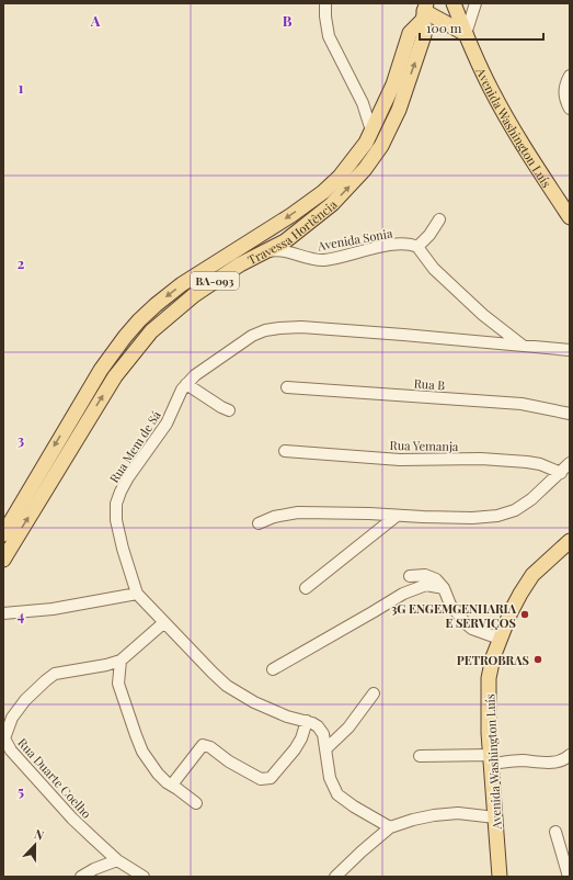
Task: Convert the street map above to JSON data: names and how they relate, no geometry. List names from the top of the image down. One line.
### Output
{"streets":{"main road":["Avenida Washington Luís","Travessa Hortência","BA-093"],"street":["Avenida Sonia","Rua B","Rua Yemanja","Rua Mem de Sá","Rua Duarte Coelho"]},"crossings":[["Travessa Hortência","Avenida Sonia"]],"places":["3G ENGEMGENHARIA E SERVIÇOS","PETROBRAS"],"scale_bar":"100 m","north":"top","grid":{"columns":["A","B"],"rows":["1","2","3","4","5"]}}
